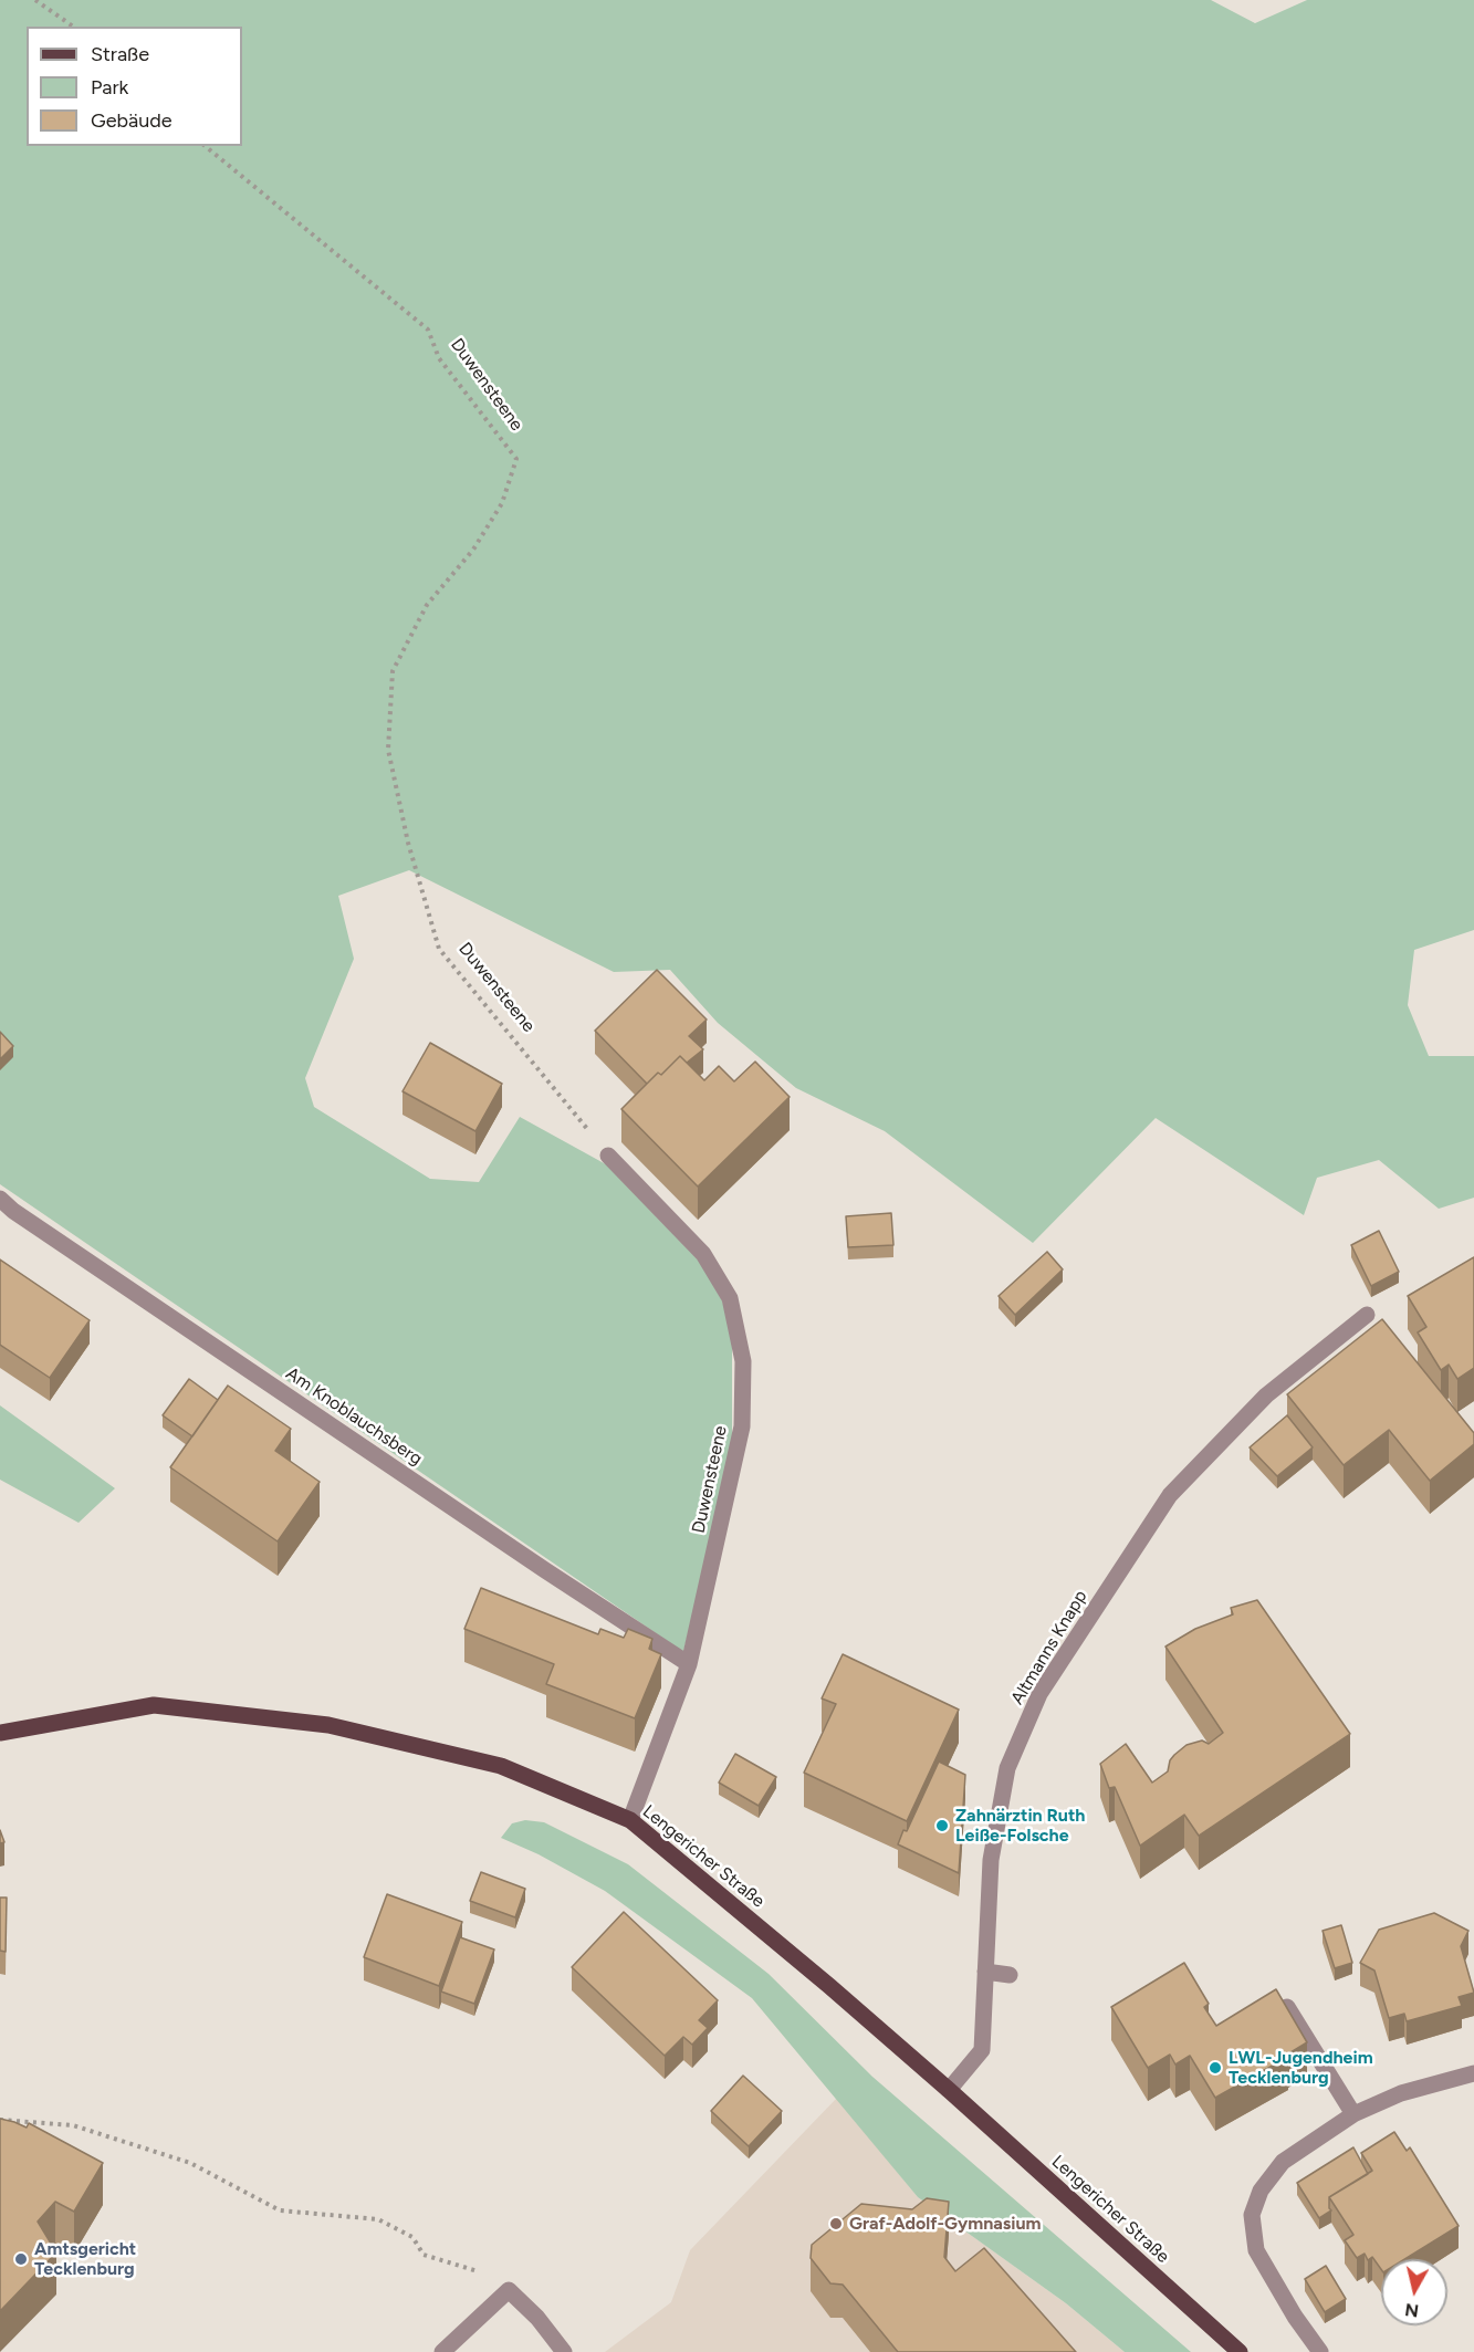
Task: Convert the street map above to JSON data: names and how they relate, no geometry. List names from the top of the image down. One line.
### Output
{"streets":{"main road":["Lengericher Straße"],"street":["Duwensteene","Am Knoblauchsberg","Altmanns Knapp"]},"crossings":[["Duwensteene","Am Knoblauchsberg"],["Duwensteene","Lengericher Straße"],["Altmanns Knapp","Lengericher Straße"]],"places":["Zahnärztin Ruth Leiße-Folsche","LWL-Jugendheim Tecklenburg","Graf-Adolf-Gymnasium","Amtsgericht Tecklenburg"],"legend":["Straße","Park","Gebäude"],"north":"bottom"}
